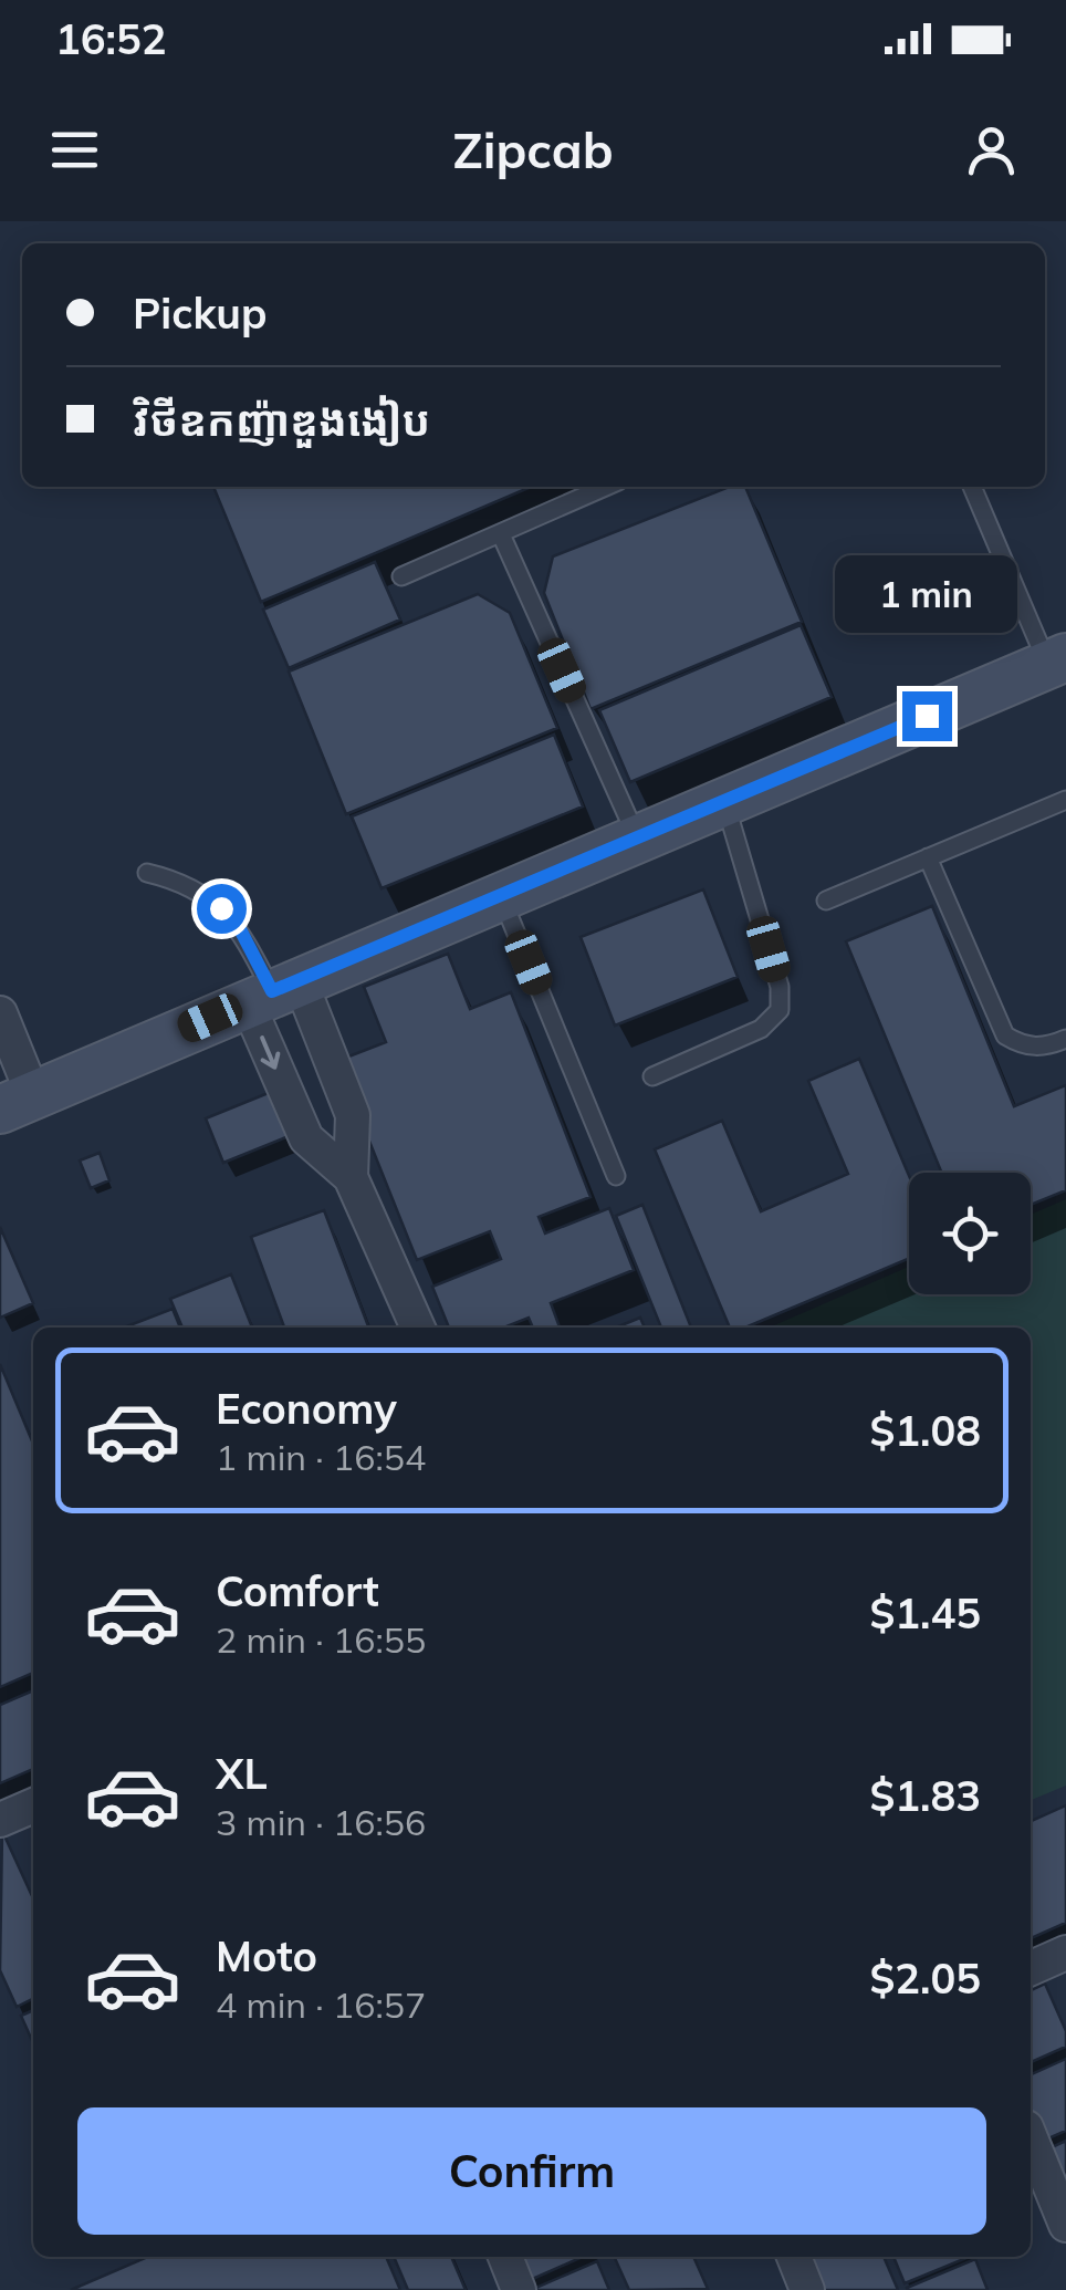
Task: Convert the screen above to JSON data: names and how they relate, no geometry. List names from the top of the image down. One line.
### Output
{"page":{"status":"16:52","header":"Zipcab","banner":["Pickup","វិថីឧកញ៉ាឌួងងៀប"],"bubble":"1 min","list":[{"name":"Economy","note":"1 min · 16:54","value":"$1.08"},{"name":"Comfort","note":"2 min · 16:55","value":"$1.45"},{"name":"XL","note":"3 min · 16:56","value":"$1.83"},{"name":"Moto","note":"4 min · 16:57","value":"$2.05"}],"buttons":"Confirm"}}
